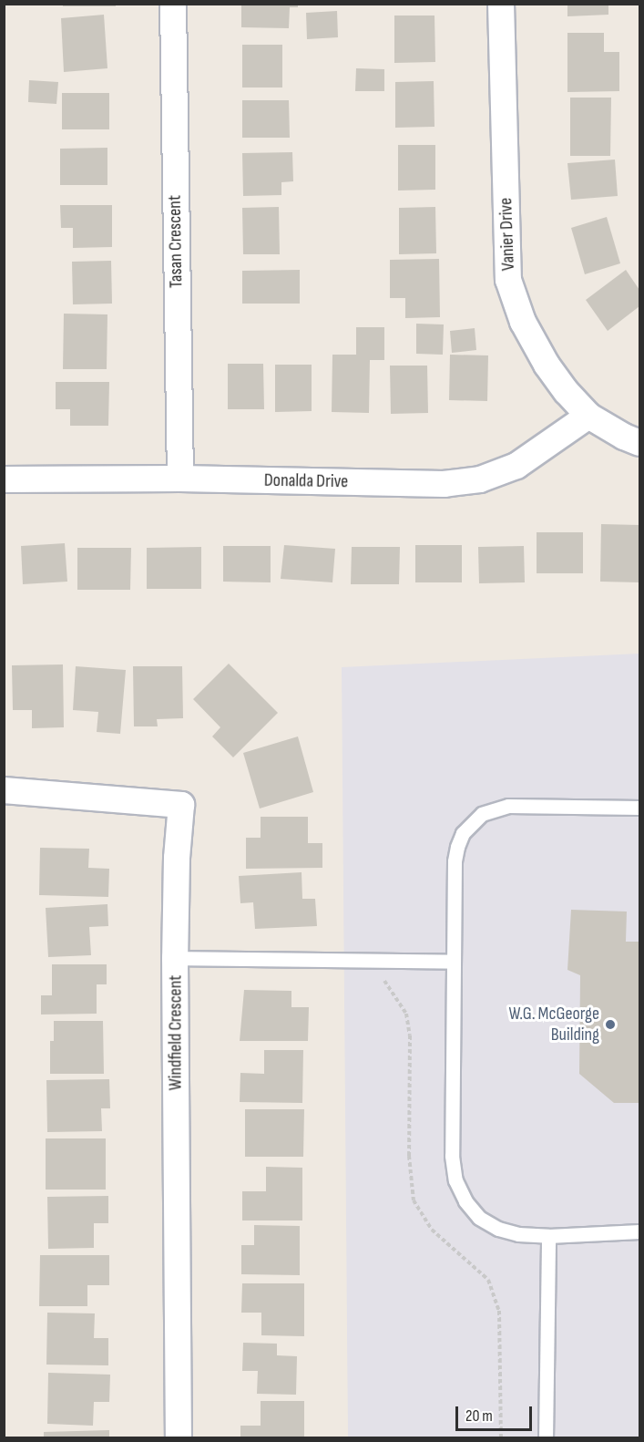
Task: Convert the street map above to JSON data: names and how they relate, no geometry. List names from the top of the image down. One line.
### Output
{"streets":{"street":["Vanier Drive","Tasan Crescent","Donalda Drive","Windfield Crescent"]},"crossings":[["Vanier Drive","Donalda Drive"],["Tasan Crescent","Donalda Drive"]],"places":["W.G. McGeorge Building"],"scale_bar":"20 m"}
